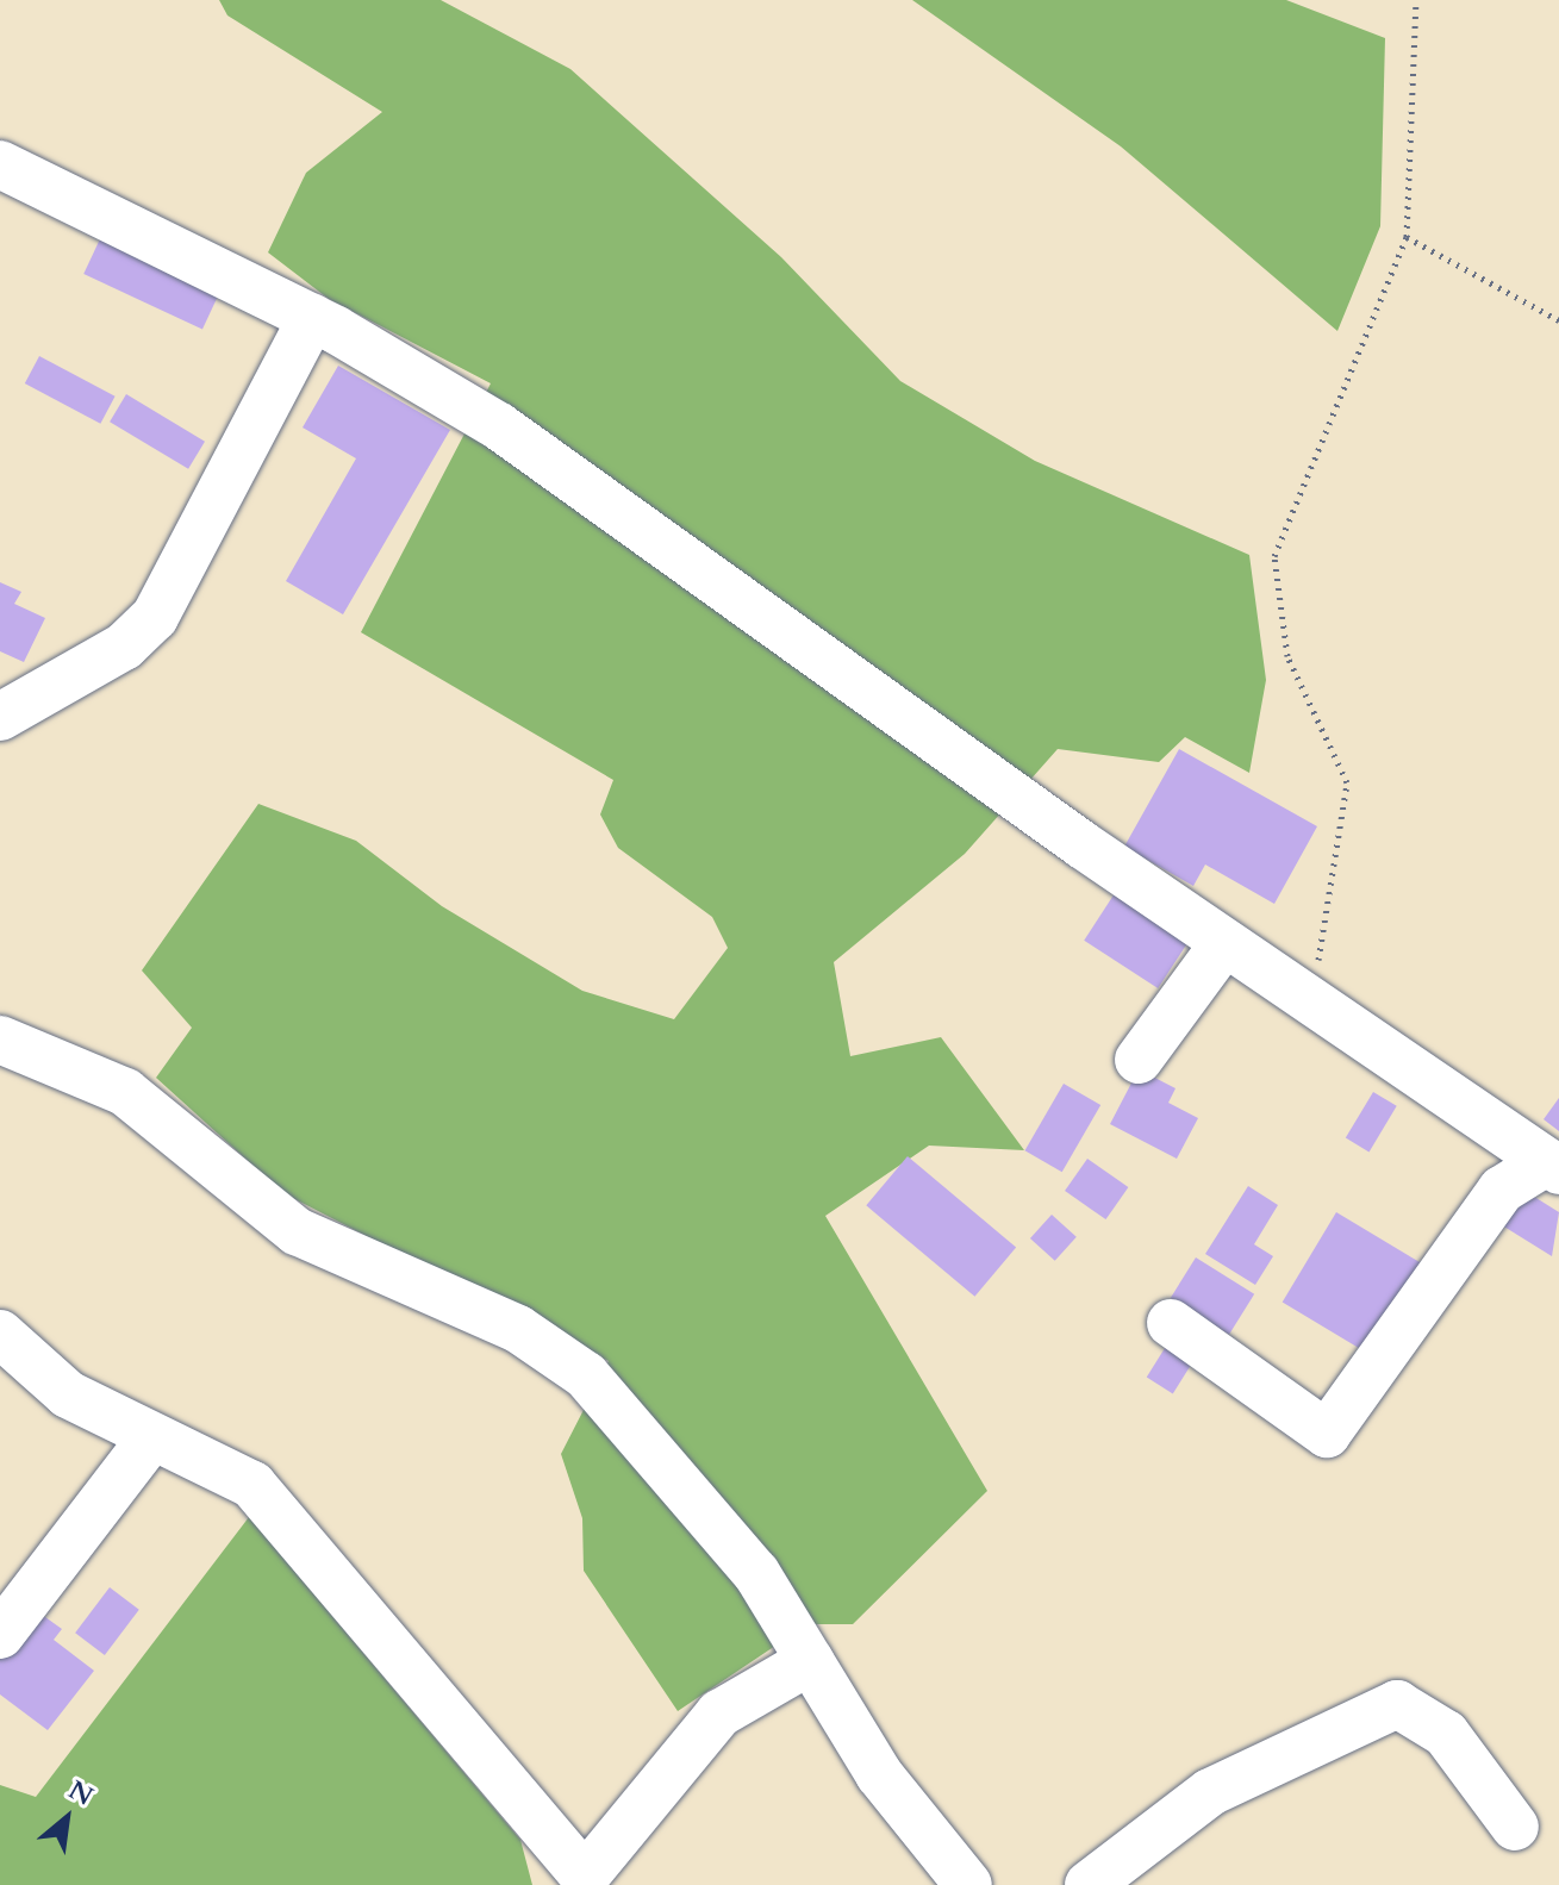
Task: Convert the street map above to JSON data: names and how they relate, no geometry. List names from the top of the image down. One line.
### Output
{"north":"top right"}
